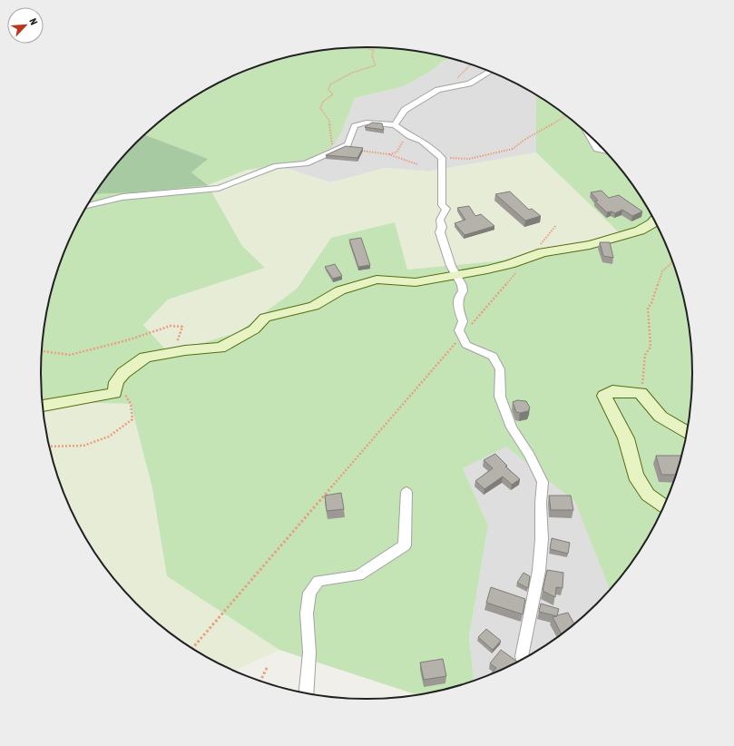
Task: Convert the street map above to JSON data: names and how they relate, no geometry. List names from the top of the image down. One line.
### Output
{"north":"top right"}
